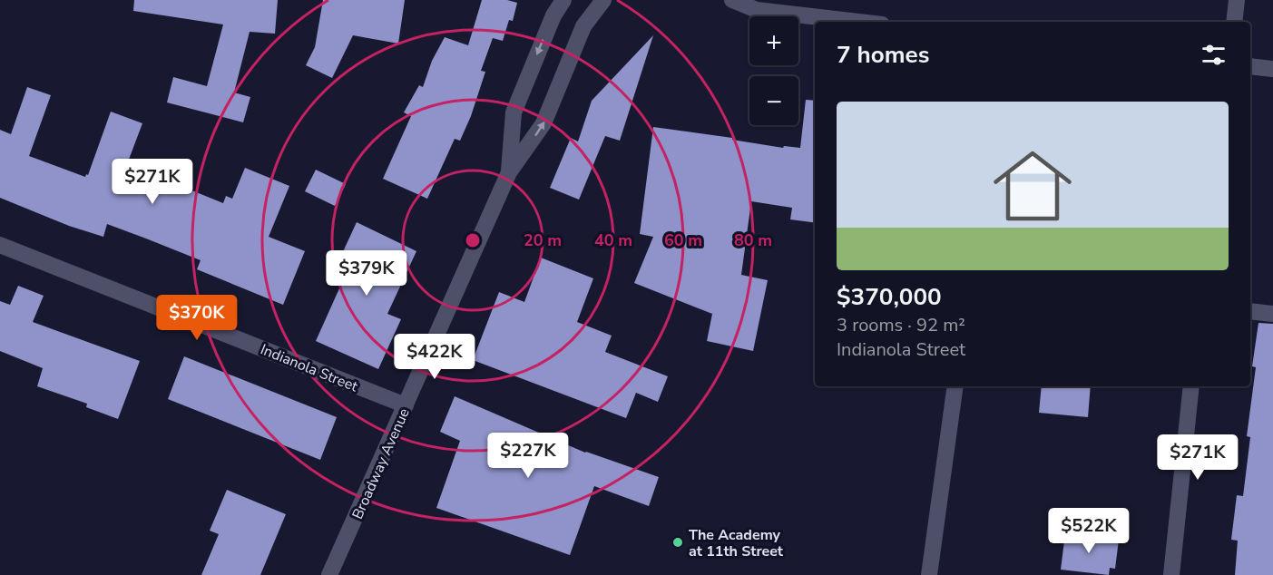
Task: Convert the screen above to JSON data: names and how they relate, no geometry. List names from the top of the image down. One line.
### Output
{"streets":{"street":["Indianola Street","Broadway Avenue"]},"crossings":[["Indianola Street","Broadway Avenue"]],"places":["The Academy at 11th Street"],"page":{"map_buttons":["+","−"],"heading":"7 homes","list":[{"name":"$370,000","note":"3 rooms · 92 m² · Indianola Street"}],"price":["$271K","$379K","$370K","$422K","$227K","$271K","$522K"]},"rings":["20 m","40 m","60 m","80 m"]}
